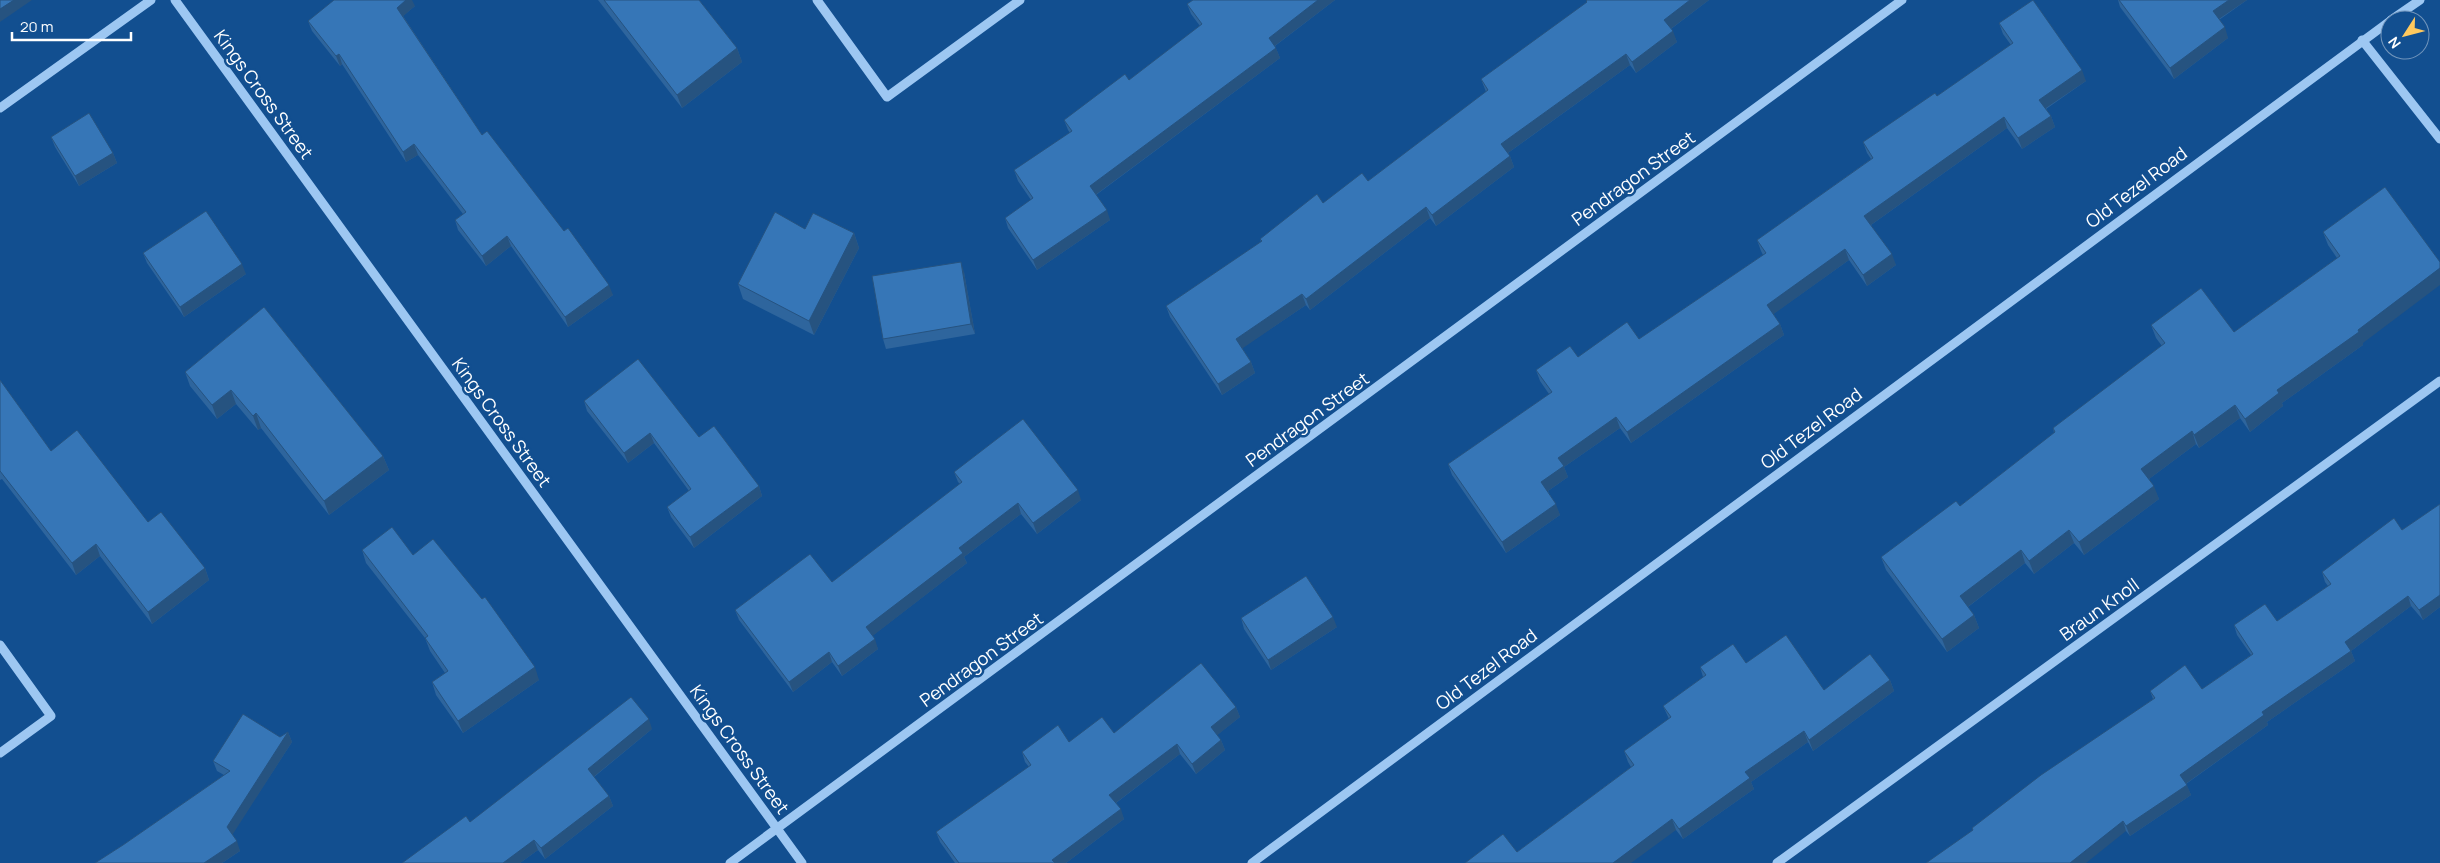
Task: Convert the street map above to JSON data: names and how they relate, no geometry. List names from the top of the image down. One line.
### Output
{"streets":{"street":["Kings Cross Street","Pendragon Street","Old Tezel Road","Braun Knoll"]},"crossings":[["Kings Cross Street","Pendragon Street"]],"scale_bar":"20 m","north":"bottom left"}
